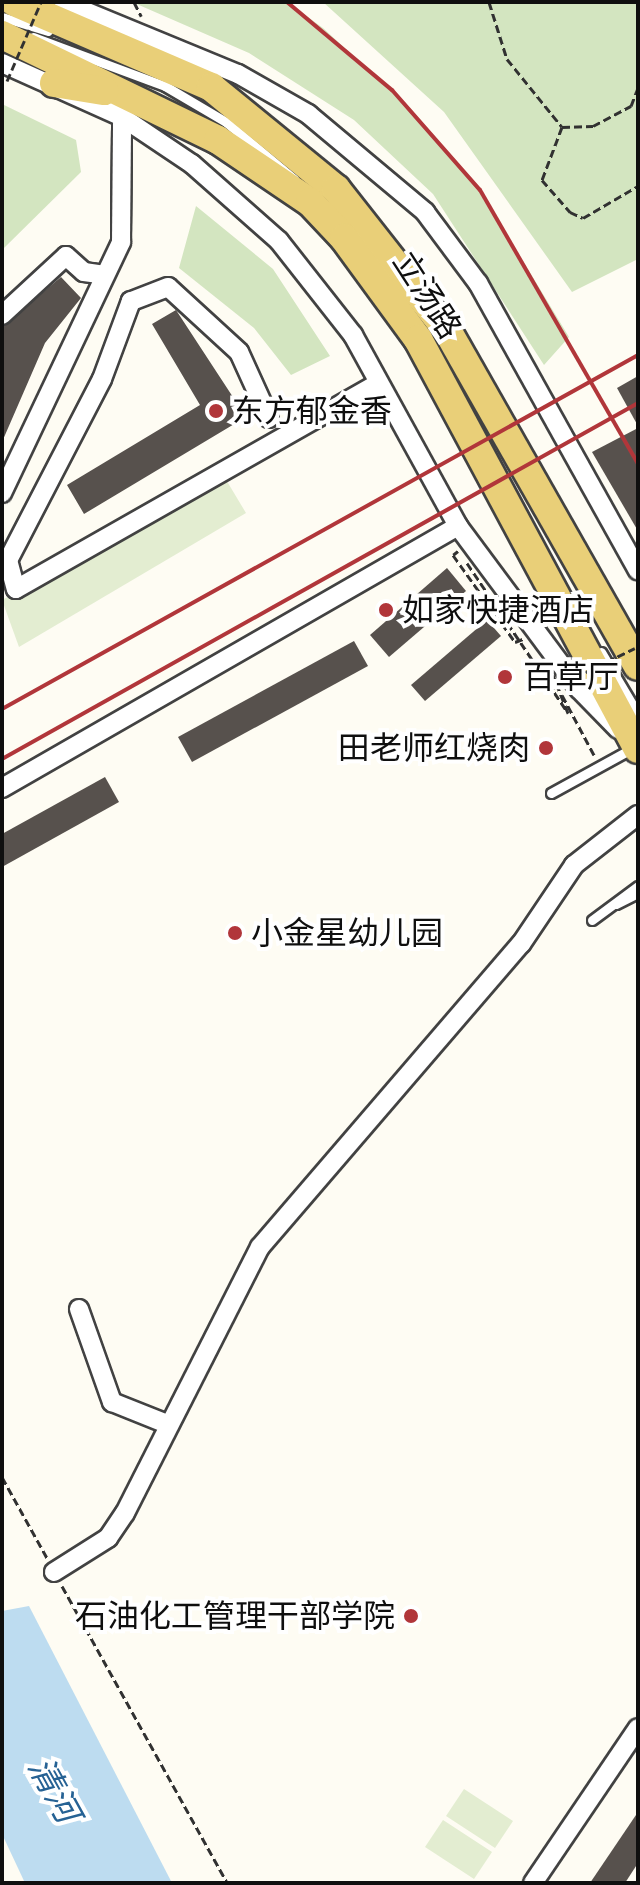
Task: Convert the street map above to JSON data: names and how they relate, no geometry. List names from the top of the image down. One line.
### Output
{"streets":{"main road":["立汤路"]},"water":["清河"],"places":["东方郁金香","如家快捷酒店","百草厅","田老师红烧肉","小金星幼儿园","石油化工管理干部学院"]}
